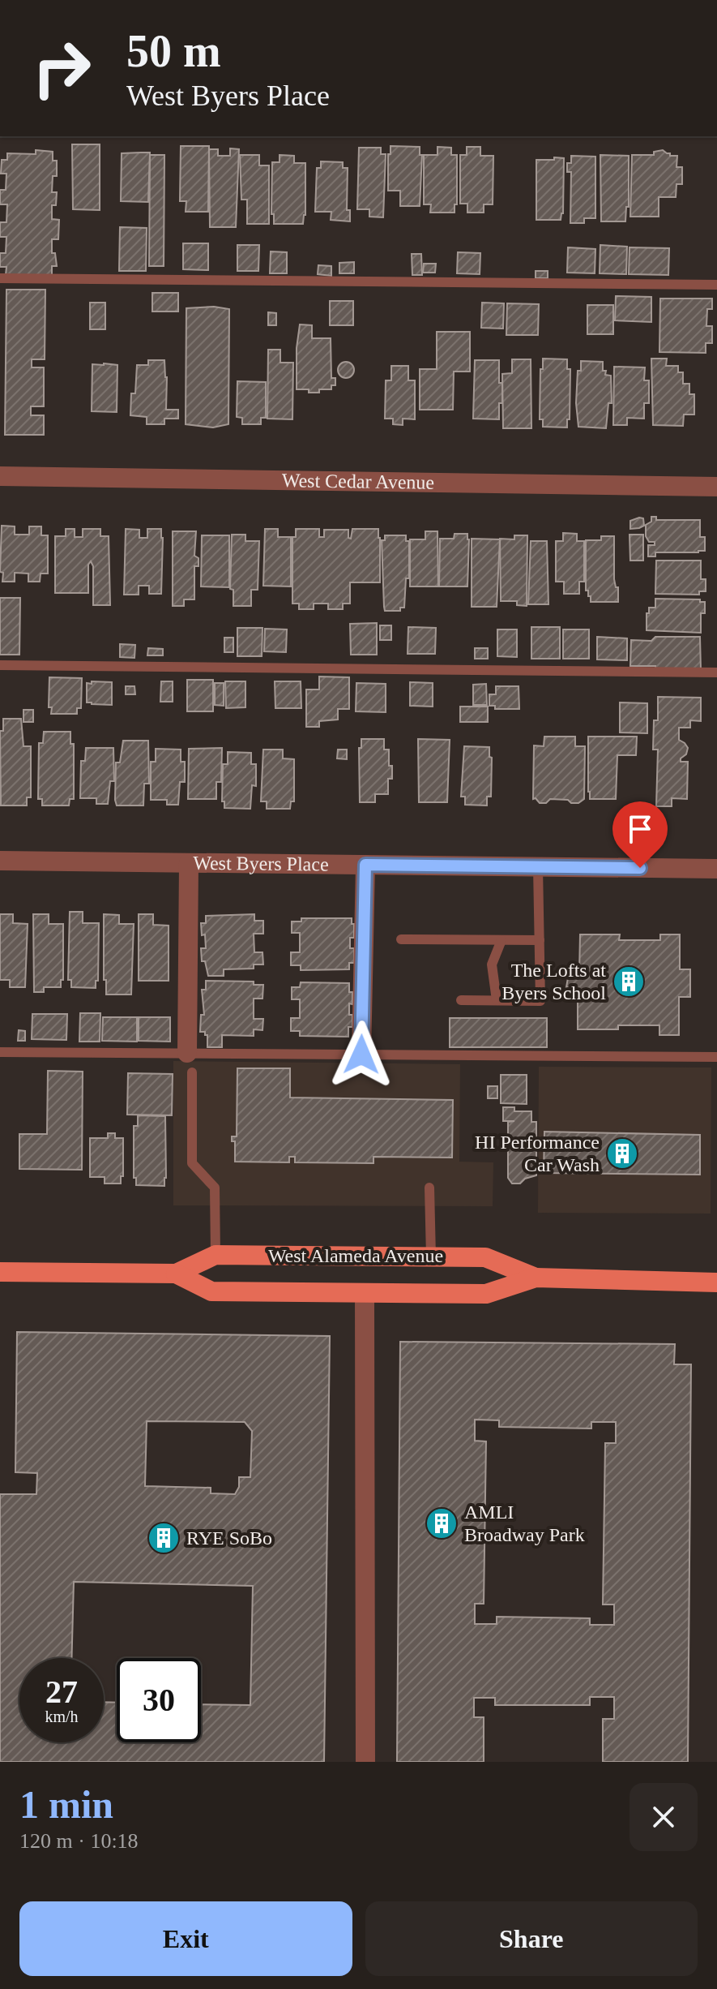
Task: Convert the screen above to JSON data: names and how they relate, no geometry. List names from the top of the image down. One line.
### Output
{"streets":{"main road":["West Alameda Avenue"],"street":["West Cedar Avenue","West Byers Place"]},"places":{"building":["The Lofts at Byers School","HI Performance Car Wash","AMLI Broadway Park","RYE SoBo"]},"page":{"turn":["50 m","West Byers Place"],"speed":"27 km/h","limit":"30","heading":["1 min","120 m · 10:18"],"buttons":["Exit","Share"]}}
